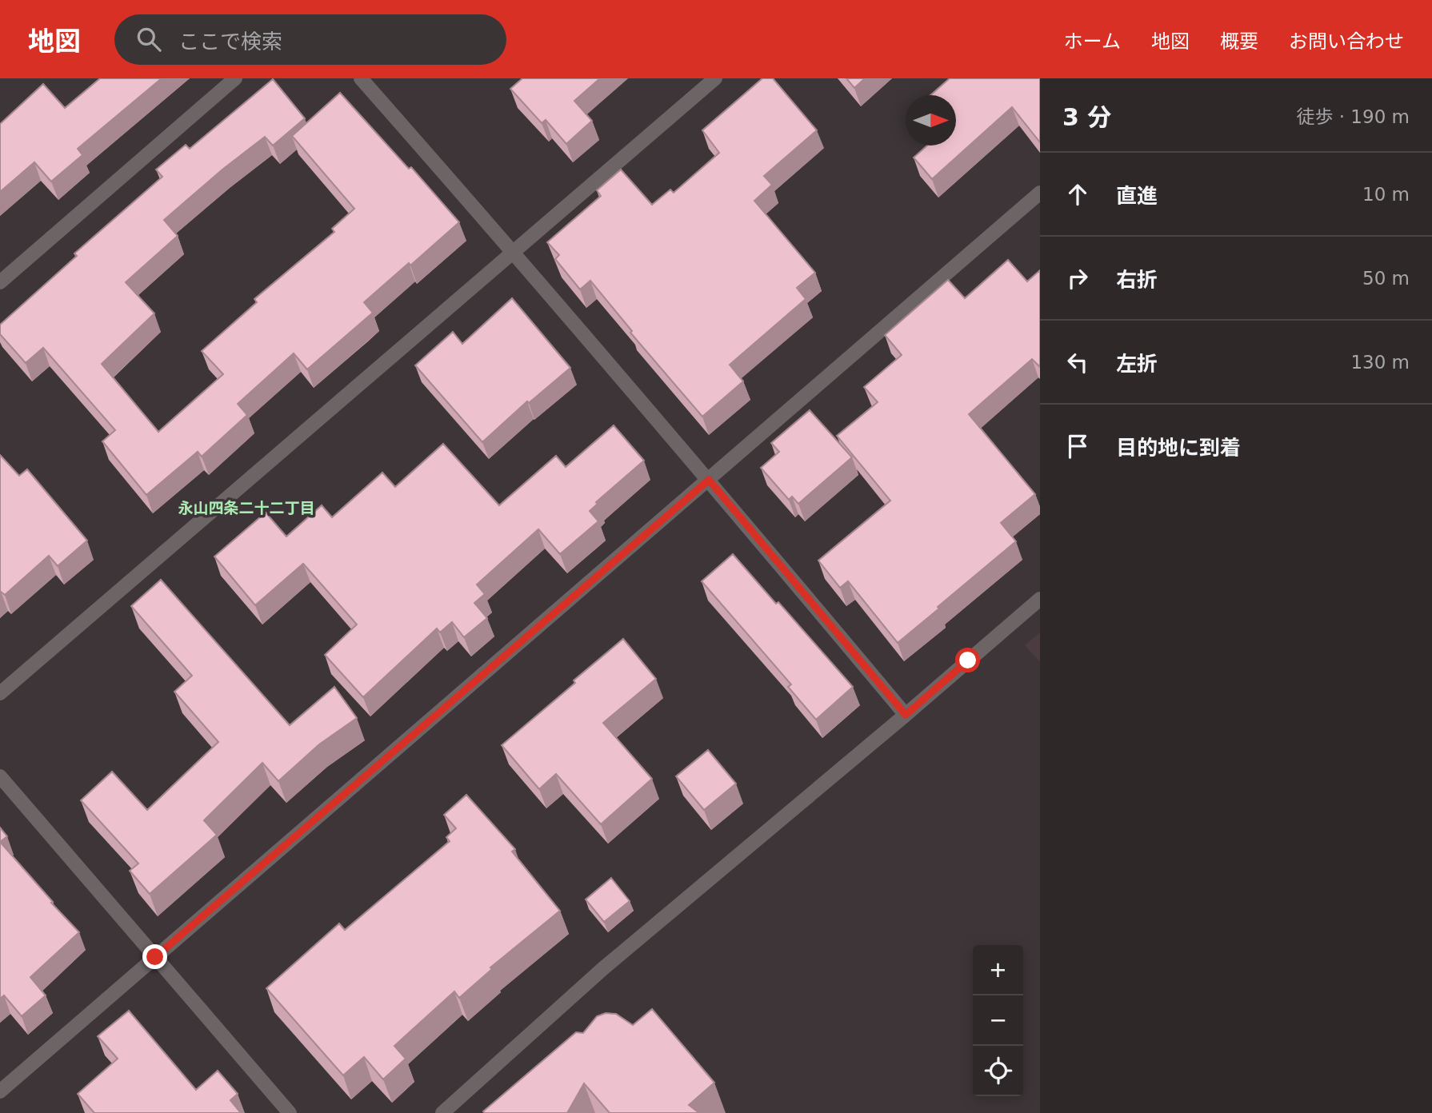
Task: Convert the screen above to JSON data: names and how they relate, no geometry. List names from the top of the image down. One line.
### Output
{"districts":["永山四条二十二丁目"],"north":"right","page":{"header":"地図","search":"ここで検索","nav":["ホーム","地図","概要","お問い合わせ"],"heading":["3 分","徒歩 · 190 m"],"list":[["直進","10 m"],["右折","50 m"],["左折","130 m"],"目的地に到着"],"map_buttons":["+","−"]}}
